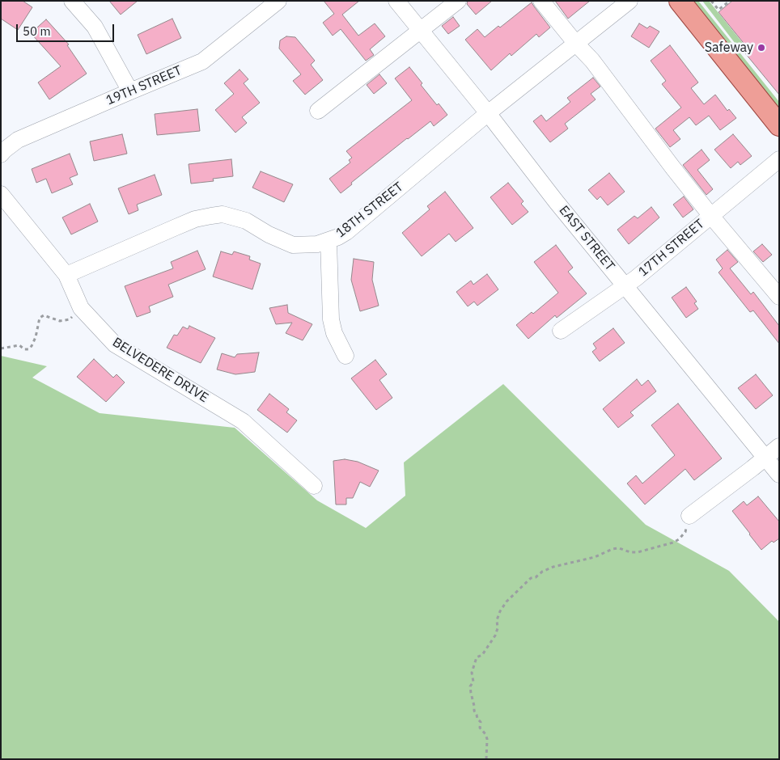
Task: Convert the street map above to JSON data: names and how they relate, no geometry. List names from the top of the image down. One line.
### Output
{"streets":{"street":["19TH STREET","18TH STREET","EAST STREET","17TH STREET","BELVEDERE DRIVE"]},"crossings":[["18TH STREET","EAST STREET"],["18TH STREET","BELVEDERE DRIVE"],["EAST STREET","17TH STREET"]],"places":["Safeway"],"scale_bar":"50 m"}
